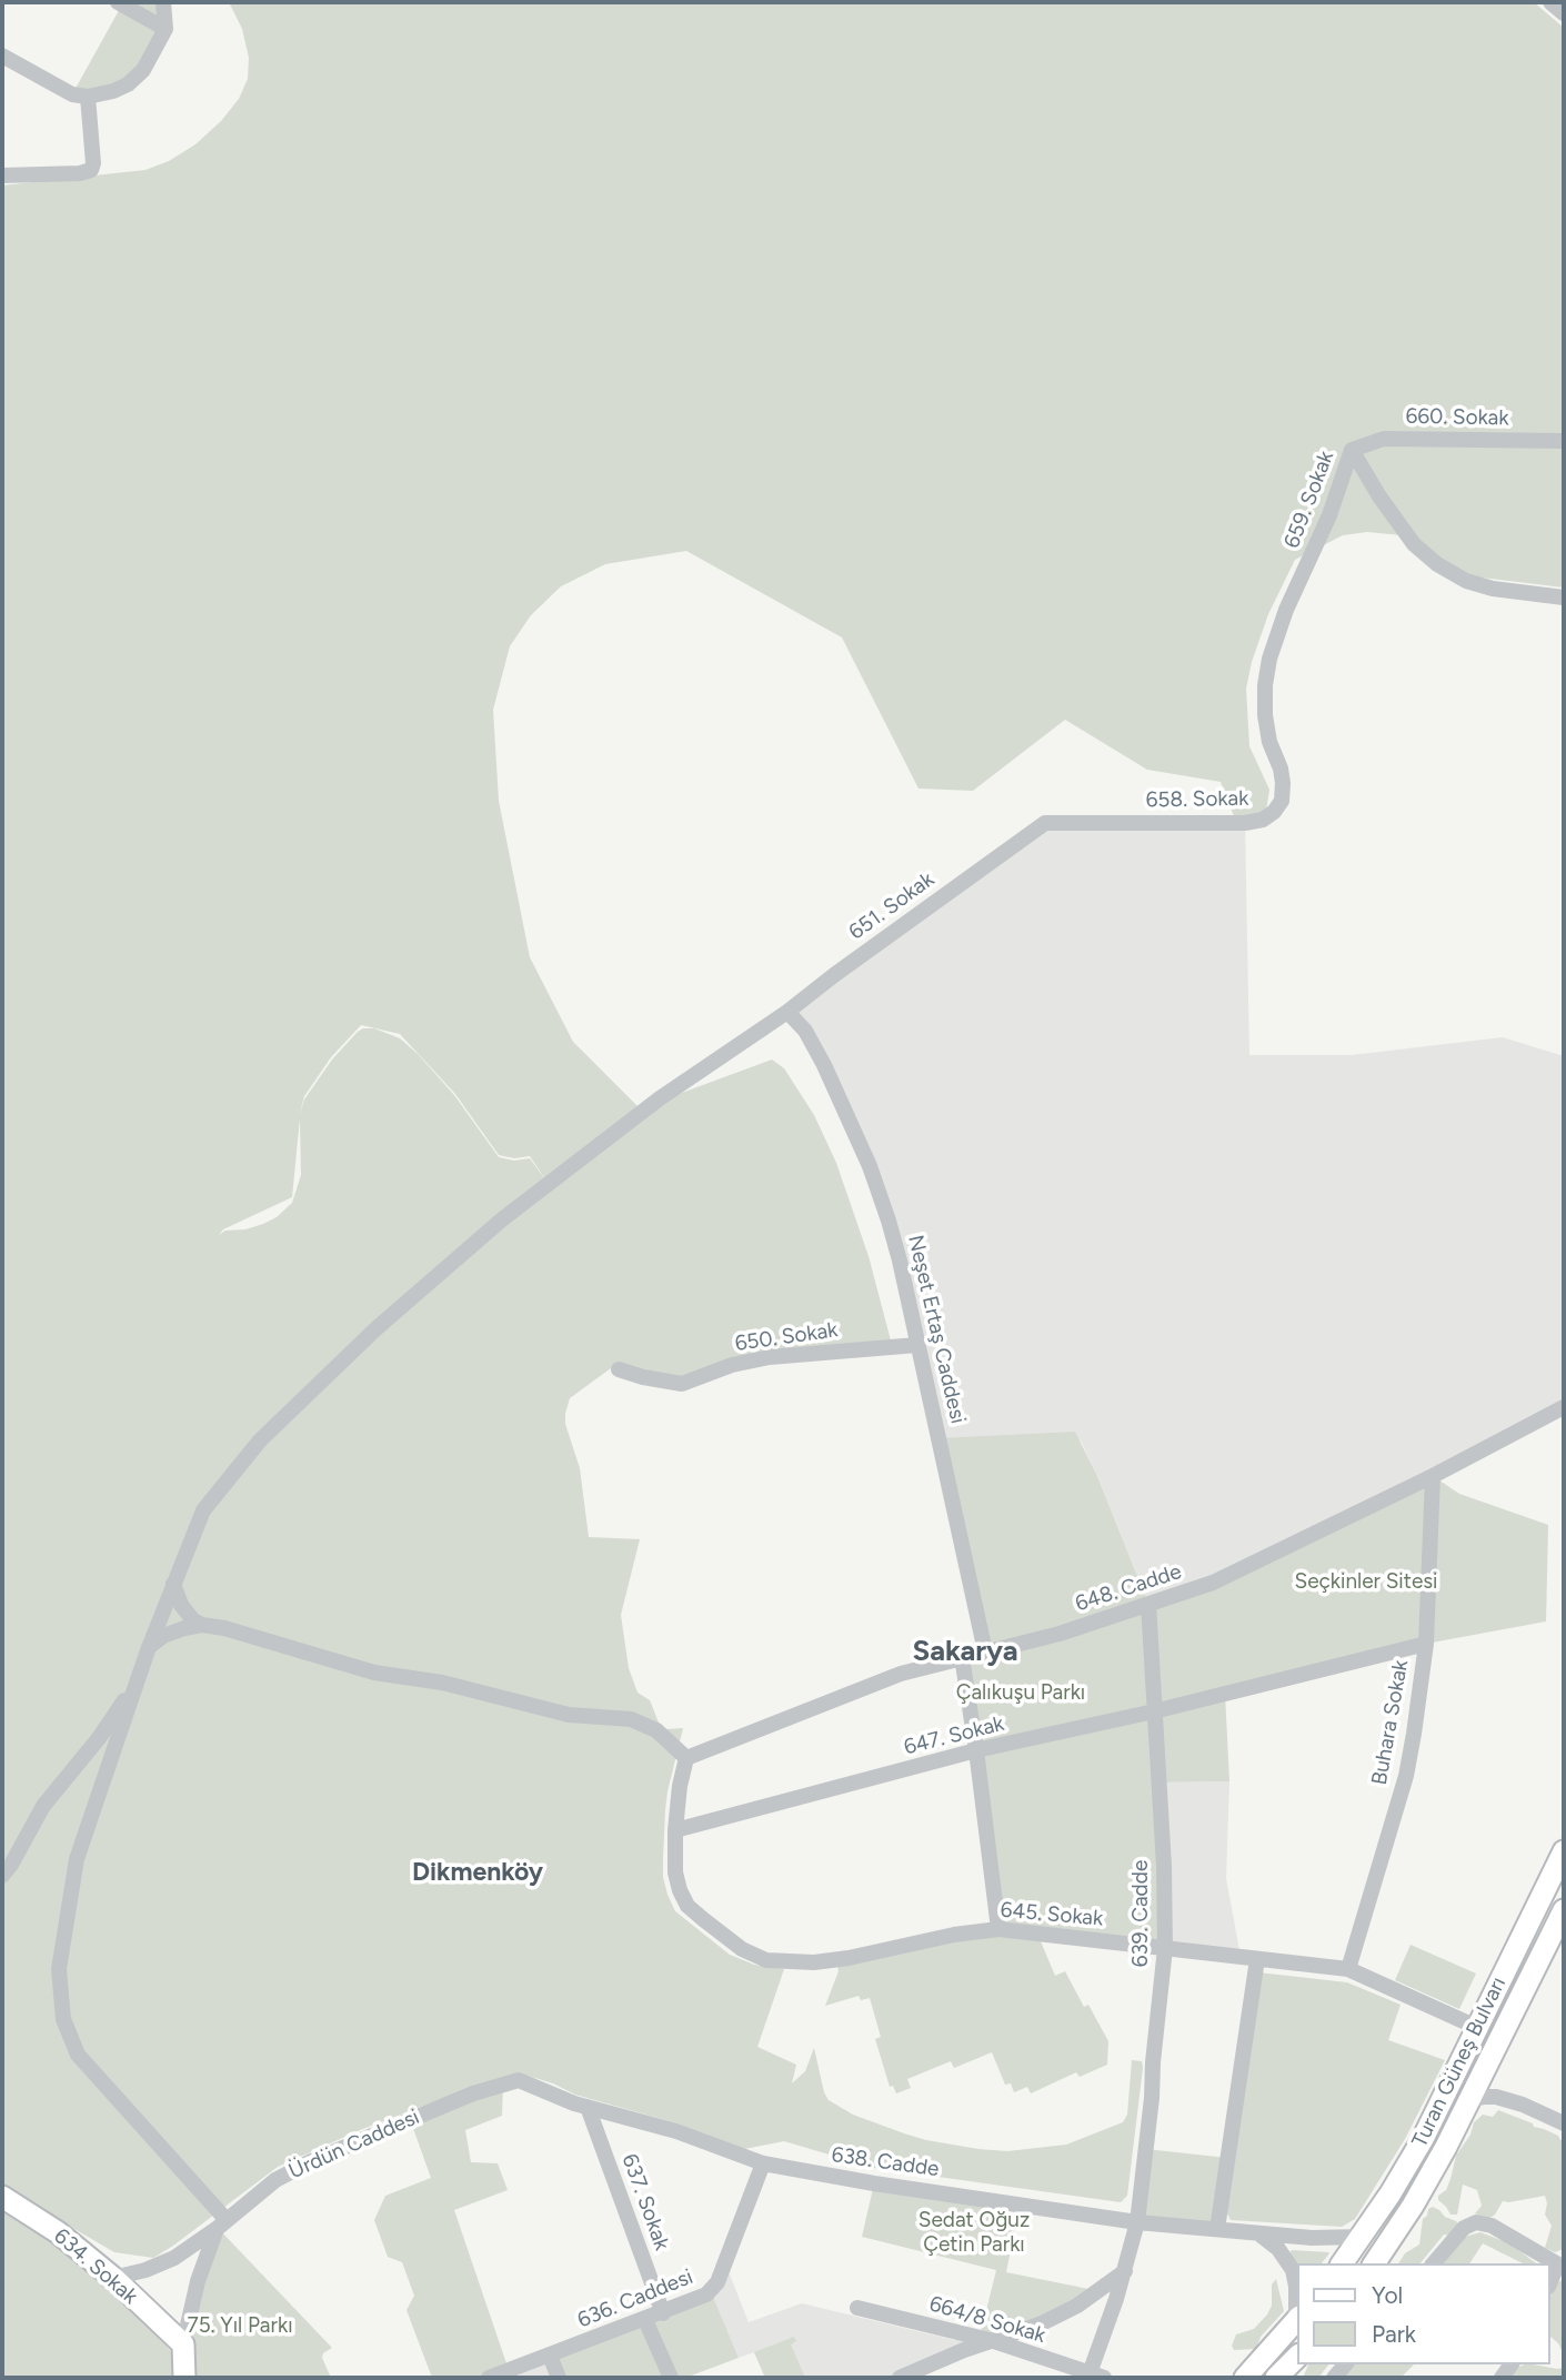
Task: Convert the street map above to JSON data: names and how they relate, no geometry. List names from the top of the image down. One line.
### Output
{"streets":{"main road":["Turan Güneş Bulvarı","634. Sokak"],"street":["660. Sokak","659. Sokak","658. Sokak","651. Sokak","Neşet Ertaş Caddesi","650. Sokak","648. Cadde","Buhara Sokak","647. Sokak","639. Cadde","645. Sokak","Ürdün Caddesi","638. Cadde","637. Sokak","636. Caddesi","664/8 Sokak"]},"crossings":[["660. Sokak","659. Sokak"],["659. Sokak","658. Sokak"],["658. Sokak","651. Sokak"],["651. Sokak","Neşet Ertaş Caddesi"],["Neşet Ertaş Caddesi","650. Sokak"],["Neşet Ertaş Caddesi","648. Cadde"],["648. Cadde","Buhara Sokak"],["648. Cadde","639. Cadde"],["648. Cadde","645. Sokak"],["Buhara Sokak","647. Sokak"],["Buhara Sokak","645. Sokak"],["647. Sokak","639. Cadde"],["647. Sokak","645. Sokak"],["639. Cadde","645. Sokak"],["639. Cadde","638. Cadde"],["639. Cadde","664/8 Sokak"],["645. Sokak","Turan Güneş Bulvarı"],["Turan Güneş Bulvarı","638. Cadde"],["Ürdün Caddesi","638. Cadde"],["Ürdün Caddesi","634. Sokak"],["638. Cadde","637. Sokak"],["638. Cadde","636. Caddesi"],["637. Sokak","636. Caddesi"]],"districts":["Sakarya","Dikmenköy"],"parks":["Seçkinler Sitesi","Çalıkuşu Parkı","Sedat Oğuz Çetin Parkı","75. Yıl Parkı"],"legend":["Yol","Park"]}
